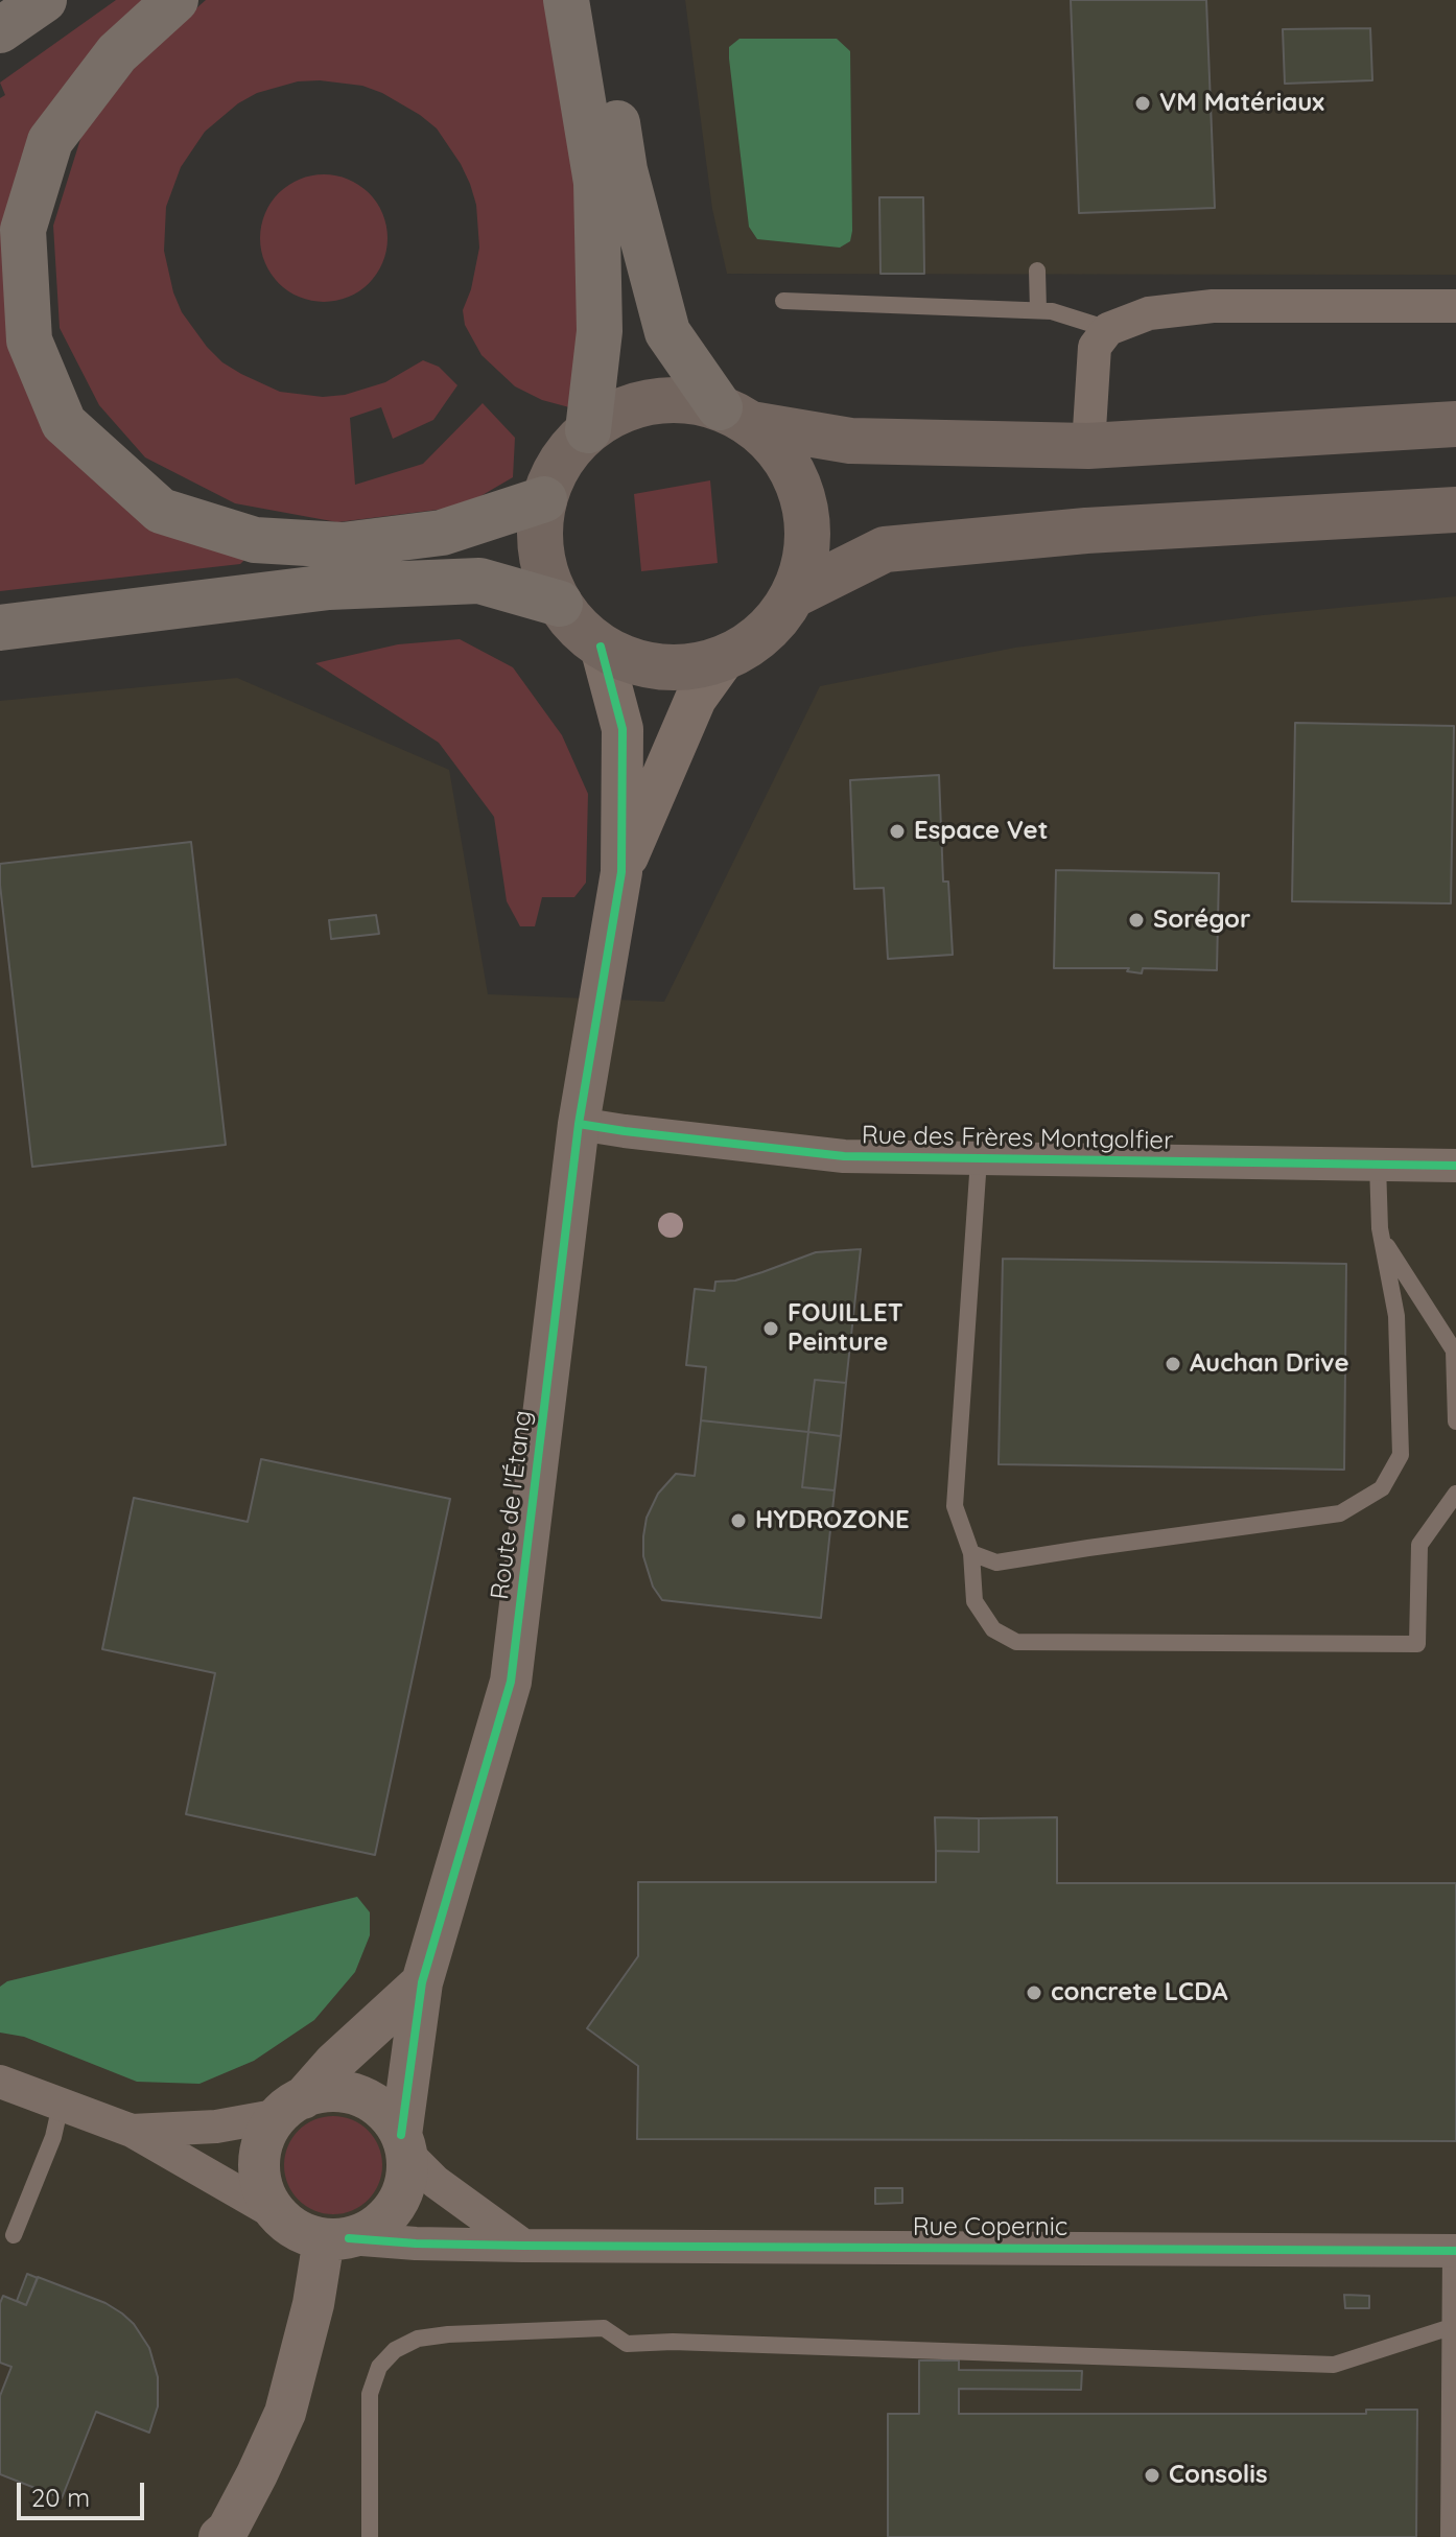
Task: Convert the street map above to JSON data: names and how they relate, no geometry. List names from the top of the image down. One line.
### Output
{"streets":{"street":["Rue des Frères Montgolfier","Route de l'Étang","Rue Copernic"]},"crossings":[["Rue des Frères Montgolfier","Route de l'Étang"],["Route de l'Étang","Rue Copernic"]],"places":["VM Matériaux","Espace Vet","Sorégor","FOUILLET Peinture","Auchan Drive","HYDROZONE","concrete LCDA","Consolis"],"scale_bar":"20 m"}
